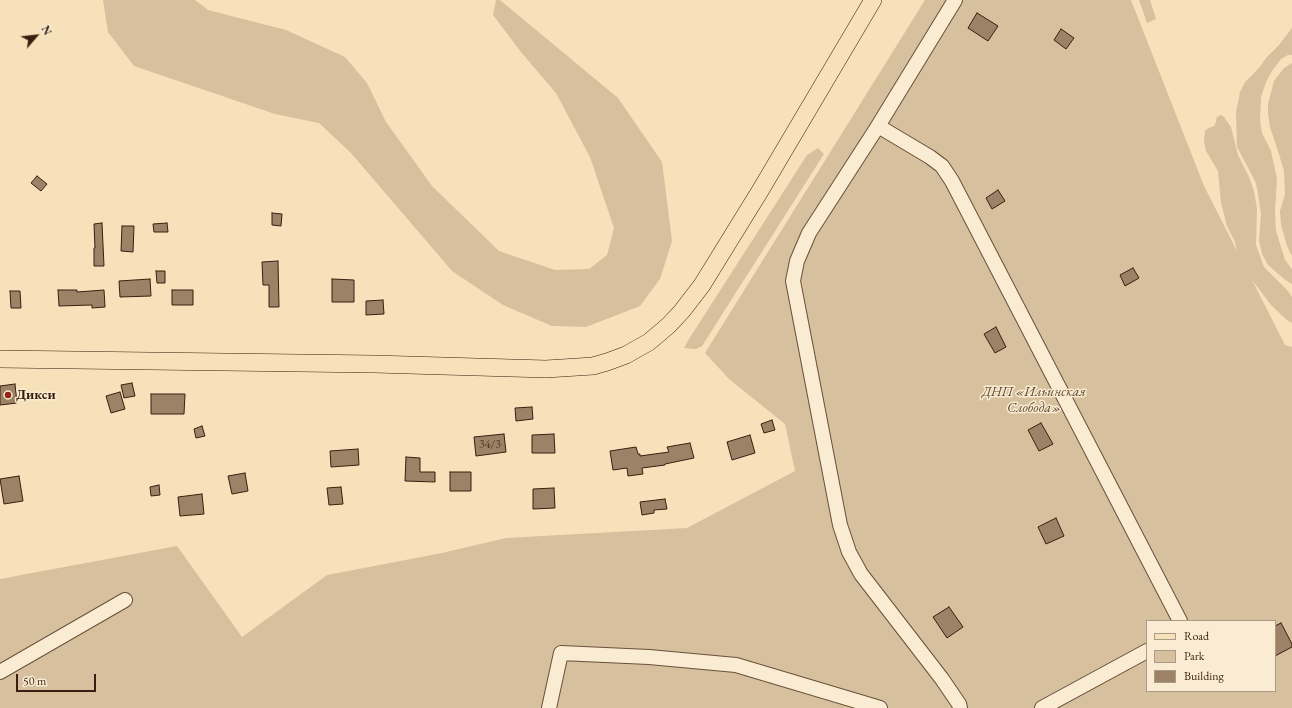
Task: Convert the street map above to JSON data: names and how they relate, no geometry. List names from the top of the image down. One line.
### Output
{"parks":["ДНП «Ильинская Слобода»"],"places":["Дикси"],"house_numbers":["34/3"],"legend":["Road","Park","Building"],"scale_bar":"50 m","north":"top right"}
